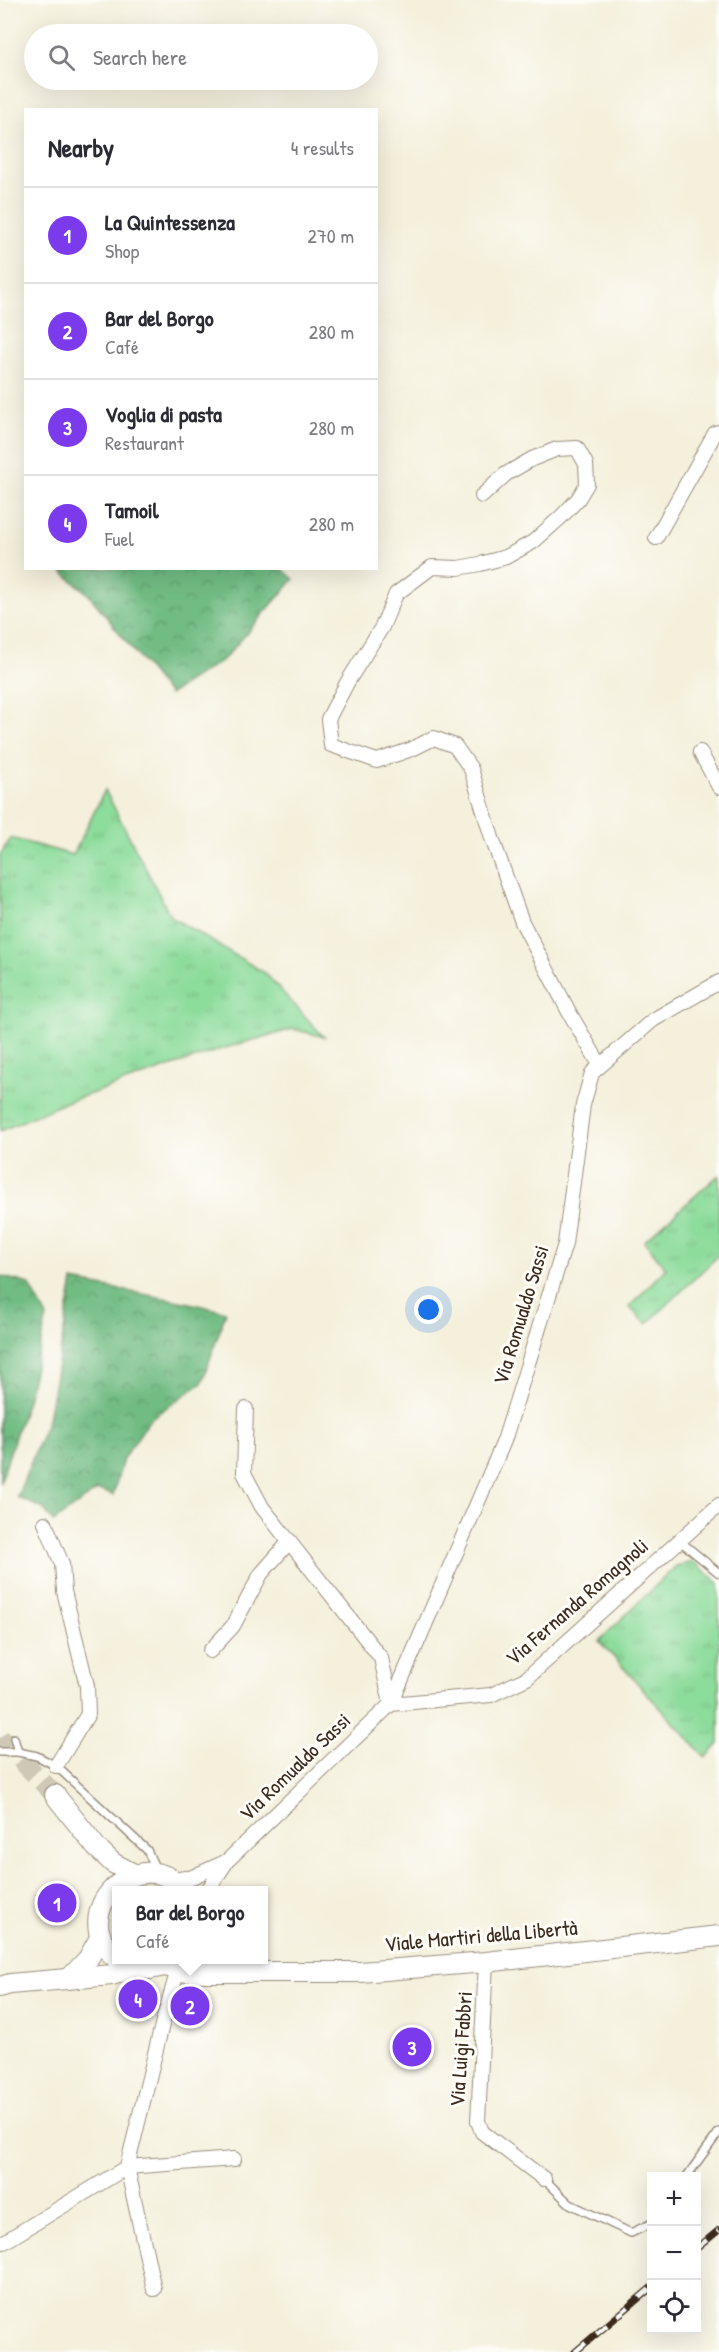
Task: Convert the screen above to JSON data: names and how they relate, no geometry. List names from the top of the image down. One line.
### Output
{"streets":{"main road":["Viale Martiri della Libertà"],"street":["Via Romualdo Sassi","Via Fernanda Romagnoli","Via Luigi Fabbri"]},"crossings":[["Via Romualdo Sassi","Via Fernanda Romagnoli"],["Viale Martiri della Libertà","Via Luigi Fabbri"]],"page":{"search":"Search here","heading":["Nearby","4 results"],"list":[{"mark":"1","name":"La Quintessenza","note":"Shop","value":"270 m"},{"mark":"2","name":"Bar del Borgo","note":"Café","value":"280 m"},{"mark":"3","name":"Voglia di pasta","note":"Restaurant","value":"280 m"},{"mark":"4","name":"Tamoil","note":"Fuel","value":"280 m"}],"pins":["1","4","2","3"],"popup":["Bar del Borgo","Café"],"map_buttons":["+","−"]}}
